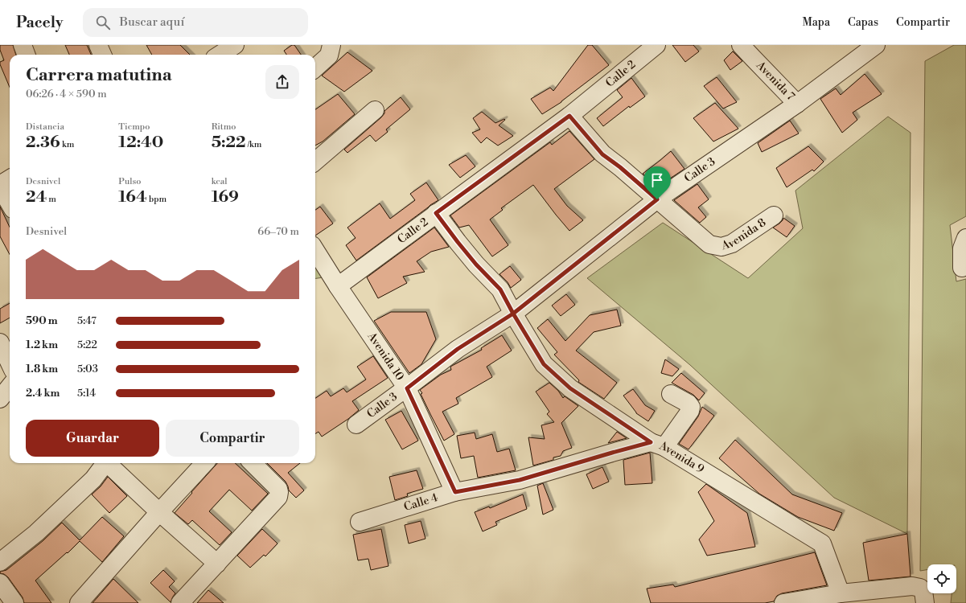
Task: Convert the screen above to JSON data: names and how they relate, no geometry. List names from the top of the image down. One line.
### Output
{"streets":{"street":["Calle 2","Avenida 7","Calle 3","Avenida 8","Avenida 10","Avenida 9","Calle 4"]},"crossings":[["Calle 2","Avenida 8"],["Calle 2","Avenida 10"],["Calle 2","Avenida 9"],["Avenida 7","Calle 3"],["Calle 3","Avenida 8"],["Calle 3","Avenida 10"],["Calle 3","Avenida 9"],["Avenida 10","Calle 4"],["Avenida 9","Calle 4"]],"page":{"header":"Pacely","search":"Buscar aquí","nav":["Mapa","Capas","Compartir"],"heading":["Carrera matutina","06:26 · 4 × 590 m"],"stats":[["Distancia","2.36 km"],["Tiempo","12:40"],["Ritmo","5:22 /km"],["Desnivel","24 m"],["Pulso","164 bpm"],["kcal","169"]],"chart":["Desnivel","66–70 m"],"list":[{"name":"590 m","note":"5:47"},{"name":"1.2 km","note":"5:22"},{"name":"1.8 km","note":"5:03"},{"name":"2.4 km","note":"5:14"}],"buttons":["Guardar","Compartir"]}}
